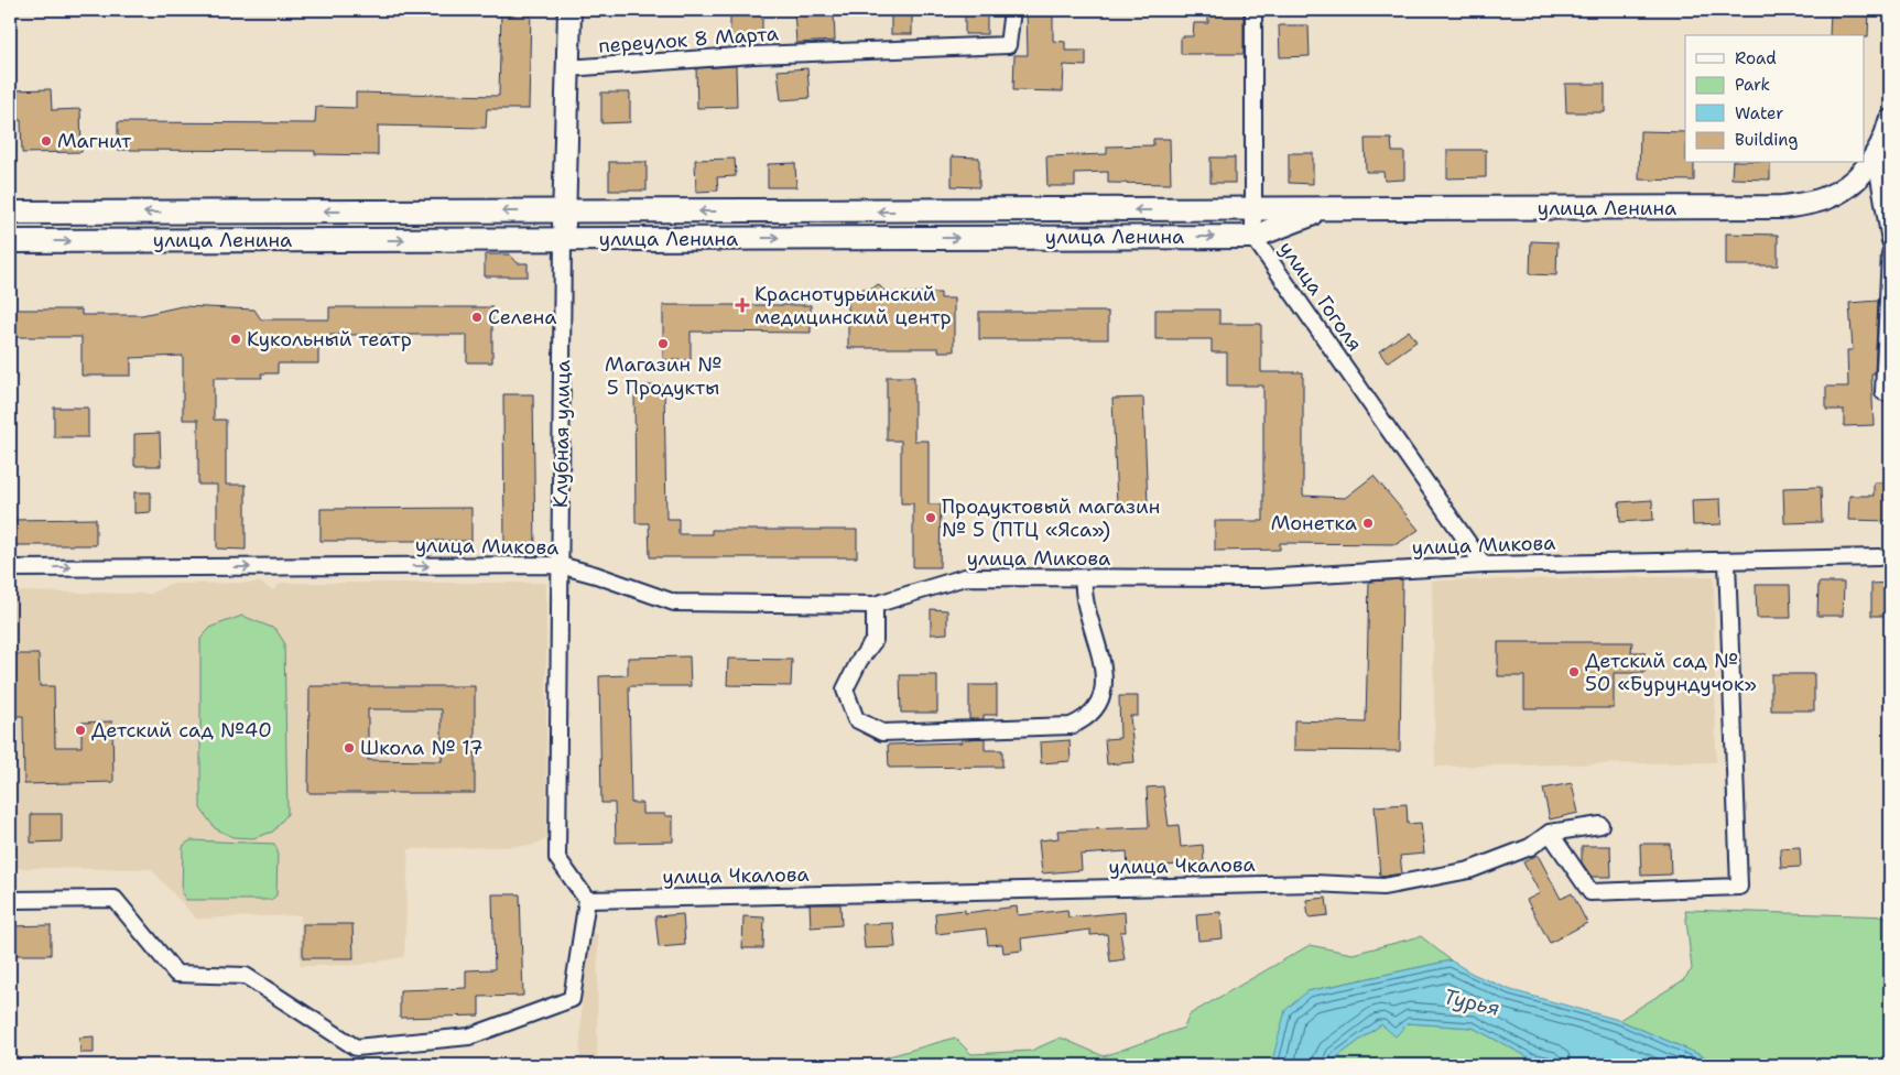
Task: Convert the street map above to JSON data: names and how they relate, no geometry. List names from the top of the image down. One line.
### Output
{"streets":{"main road":["улица Ленина","Клубная улица"],"street":["переулок 8 Марта","улица Гоголя","улица Микова","улица Чкалова"]},"crossings":[["переулок 8 Марта","Клубная улица"],["улица Ленина","улица Гоголя"],["улица Ленина","Клубная улица"],["улица Гоголя","улица Микова"],["Клубная улица","улица Микова"],["Клубная улица","улица Чкалова"]],"water":["Турья"],"places":{"other":["Магнит","Селена","Кукольный театр","Магазин № 5 Продукты","Продуктовый магазин № 5 (ПТЦ «Яса»)","Монетка","Детский сад № 50 «Бурундучок»","Детский сад №40","Школа № 17"],"health":["Краснотурьинский медицинский центр"]},"legend":["Road","Park","Water","Building"]}
